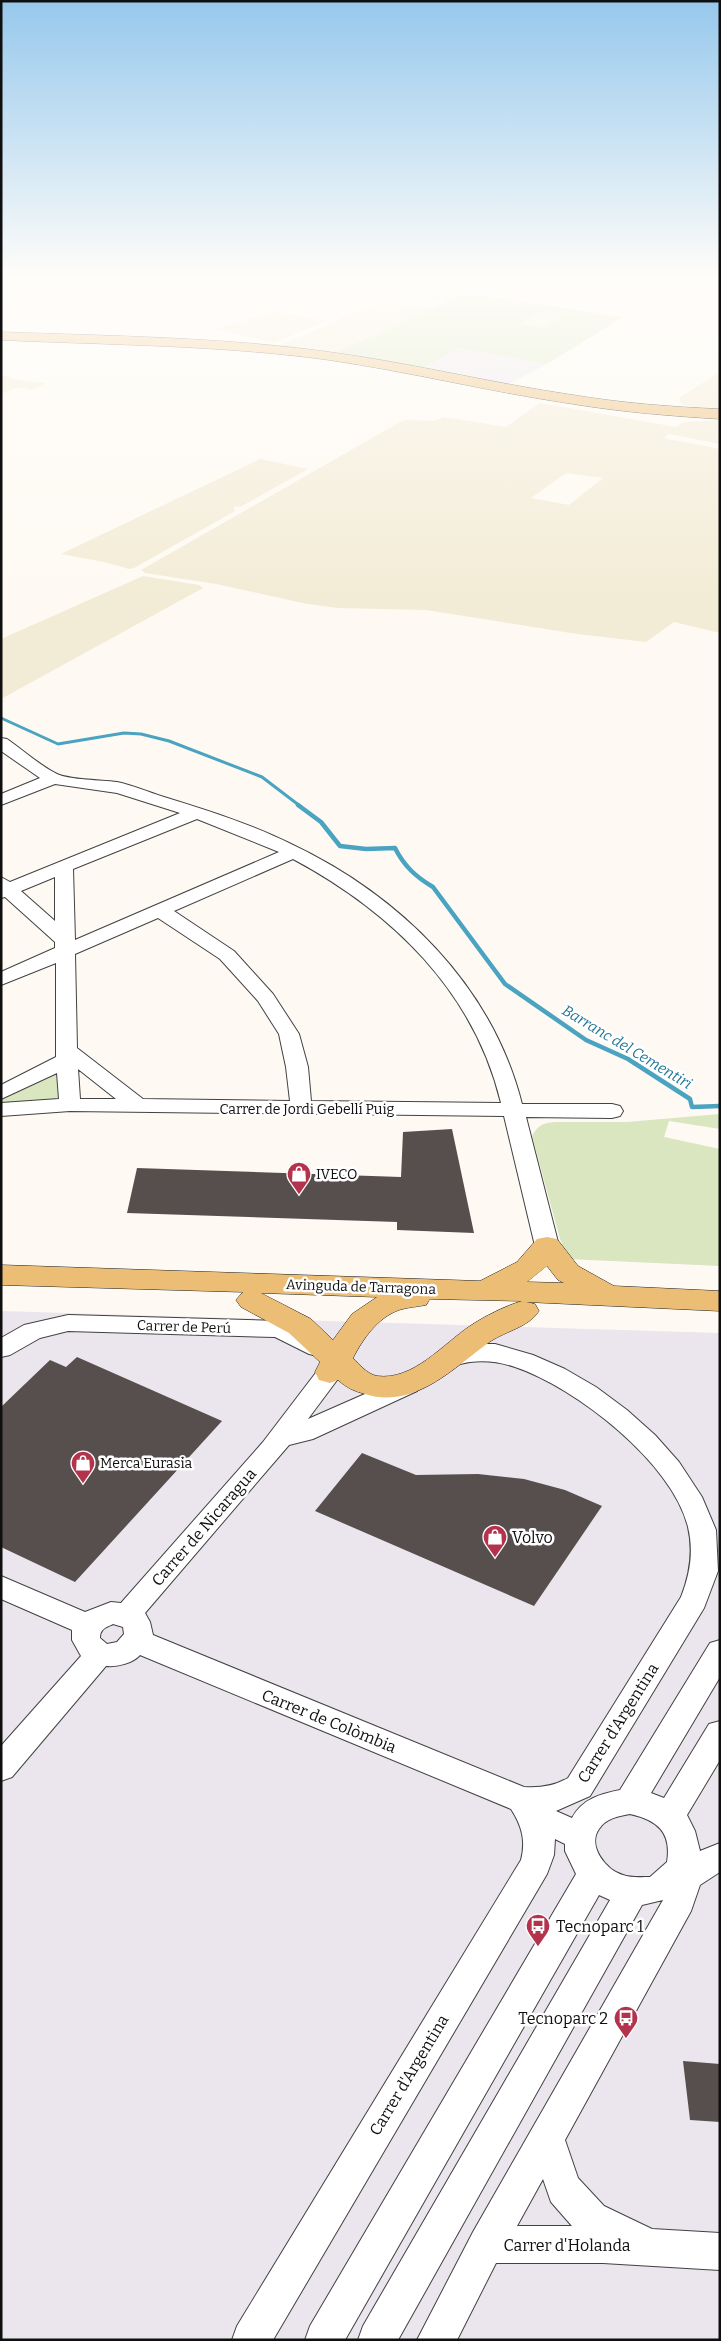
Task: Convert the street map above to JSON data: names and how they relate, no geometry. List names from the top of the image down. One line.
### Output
{"streets":{"main road":["Avinguda de Tarragona"],"street":["Carrer de Jordi Gebellí Puig","Carrer de Perú","Carrer de Nicaragua","Carrer de Colòmbia","Carrer d'Argentina","Carrer d'Holanda"]},"crossings":[["Carrer de Perú","Carrer de Nicaragua"],["Carrer de Nicaragua","Carrer de Colòmbia"],["Carrer de Colòmbia","Carrer d'Argentina"]],"water":["Barranc del Cementiri"],"places":{"shop":["IVECO","Merca Eurasia","Volvo"],"bus stop":["Tecnoparc 1","Tecnoparc 2"]}}
